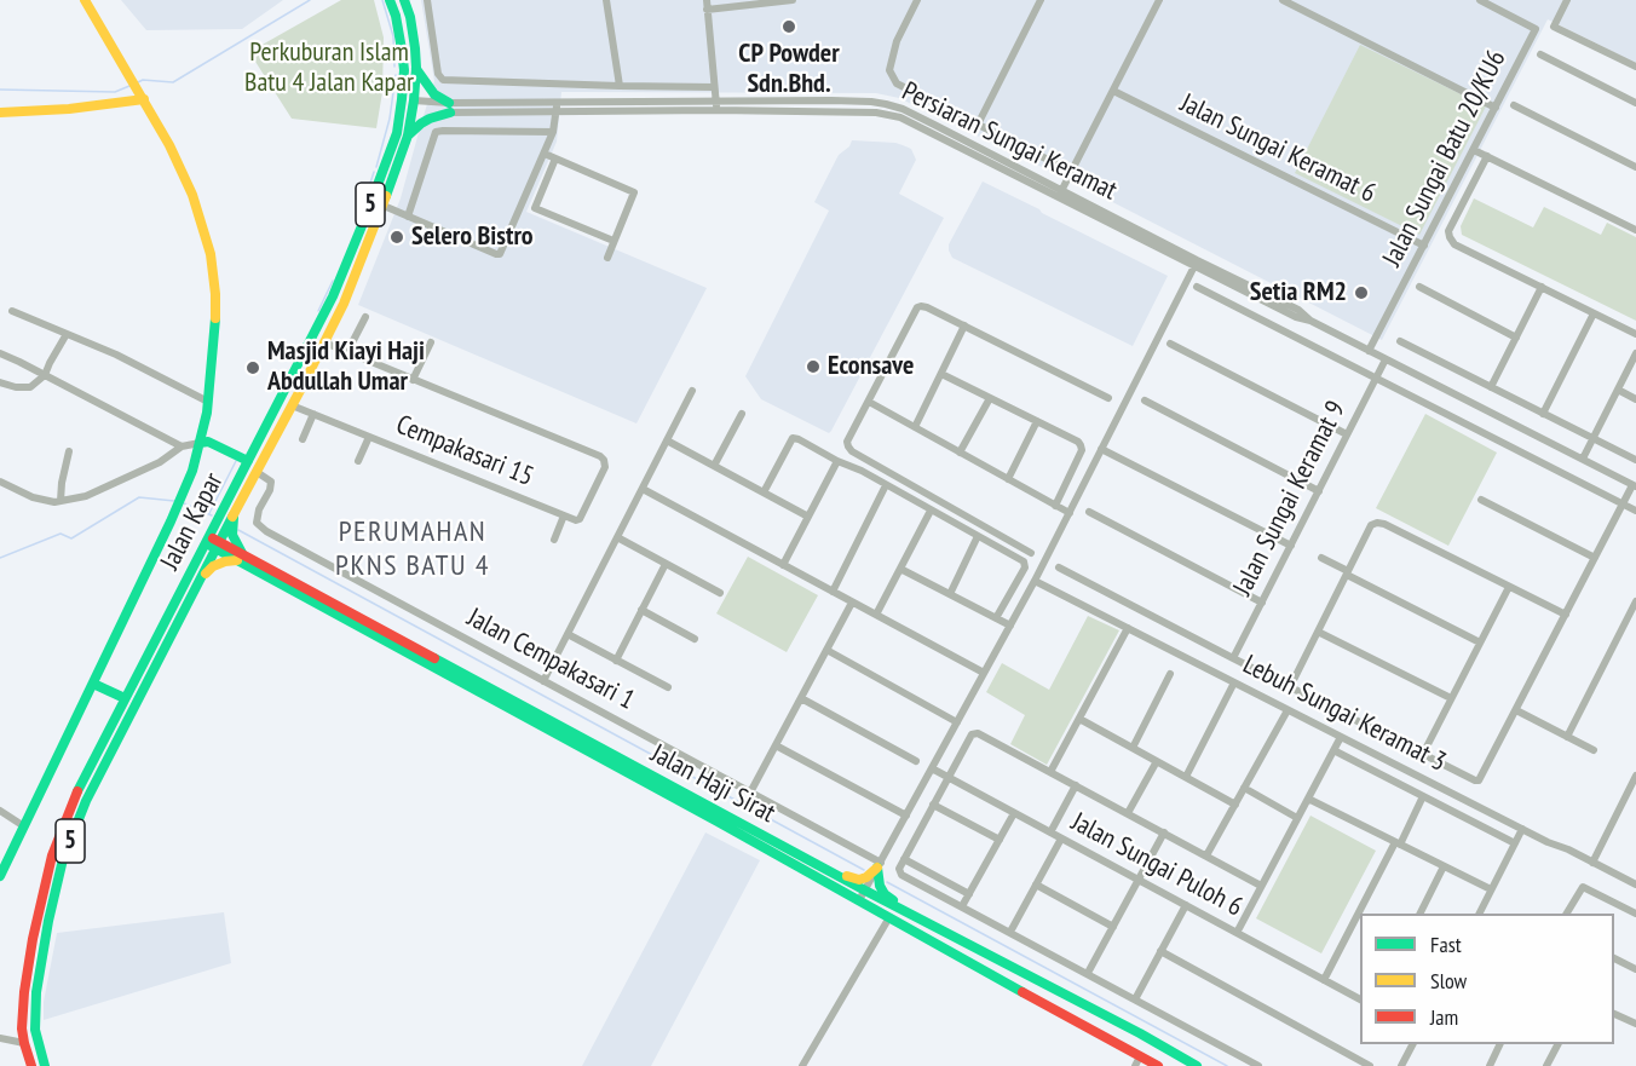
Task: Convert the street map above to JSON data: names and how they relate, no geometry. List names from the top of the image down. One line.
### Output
{"streets":{"main road":["5","Jalan Kapar","Jalan Haji Sirat"],"street":["Persiaran Sungai Keramat","Jalan Sungai Keramat 6","Jalan Sungai Batu 20/KU6","Cempakasari 15","Jalan Sungai Keramat 9","Jalan Cempakasari 1","Lebuh Sungai Keramat 3","Jalan Sungai Puloh 6"]},"crossings":[["Persiaran Sungai Keramat","Jalan Sungai Batu 20/KU6"],["Persiaran Sungai Keramat","Jalan Sungai Keramat 9"],["Persiaran Sungai Keramat","Jalan Kapar"],["Jalan Sungai Keramat 6","Jalan Sungai Batu 20/KU6"],["Cempakasari 15","Jalan Kapar"],["Jalan Kapar","Jalan Cempakasari 1"],["Jalan Kapar","Jalan Haji Sirat"]],"districts":["PERUMAHAN PKNS BATU 4"],"parks":["Perkuburan Islam Batu 4 Jalan Kapar"],"places":["CP Powder Sdn.Bhd.","Selero Bistro","Setia RM2","Econsave","Masjid Kiayi Haji Abdullah Umar"],"legend":["Fast","Slow","Jam"]}
